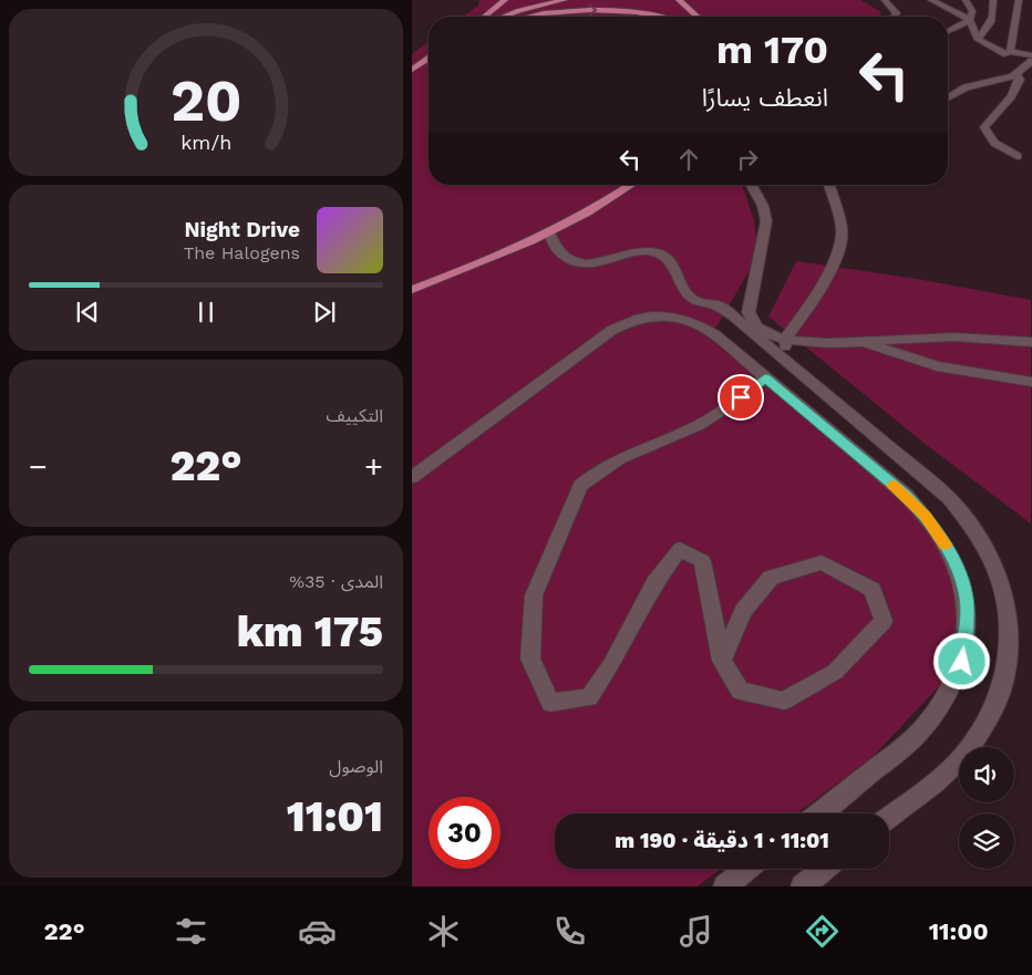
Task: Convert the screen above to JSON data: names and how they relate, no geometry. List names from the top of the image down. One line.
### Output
{"page":{"turn":["170 m","انعطف يسارًا"],"song":["Night Drive","The Halogens"],"tile":["التكييف",["المدى · 35%","175 km"],["الوصول","11:01"]],"heat":["−","22°","+"],"limit":"30","trip":"11:01 · 1 دقيقة · 190 m","tabs":["11:00","22°"],"gauge":["20","km/h"]}}
